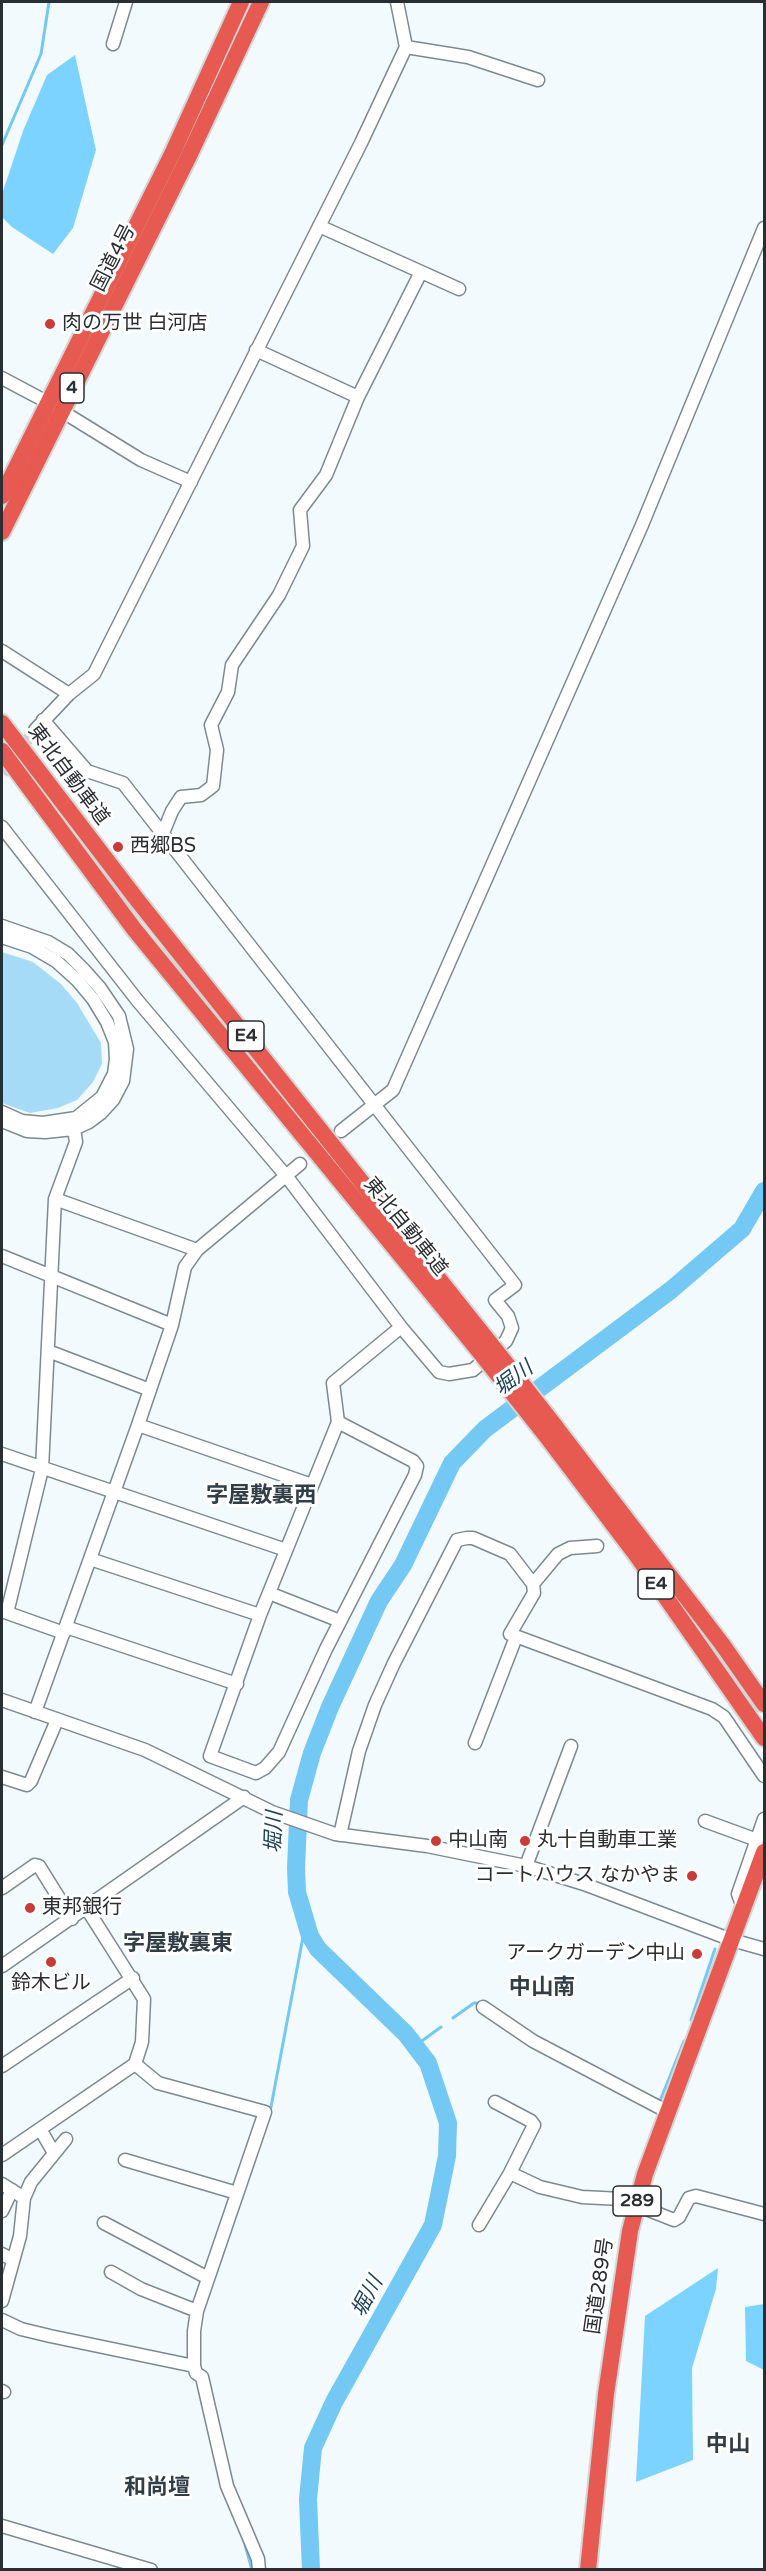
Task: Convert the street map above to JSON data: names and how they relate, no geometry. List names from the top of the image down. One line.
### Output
{"streets":{"highway":["国道4号","4","東北自動車道","E4","289","国道289号"]},"districts":["字屋敷裏西","字屋敷裏東","中山南","中山","和尚壇"],"water":["堀川"],"places":["肉の万世 白河店","西郷BS","中山南","丸十自動車工業","コートハウス なかやま","東邦銀行","アークガーデン中山","鈴木ビル"]}
